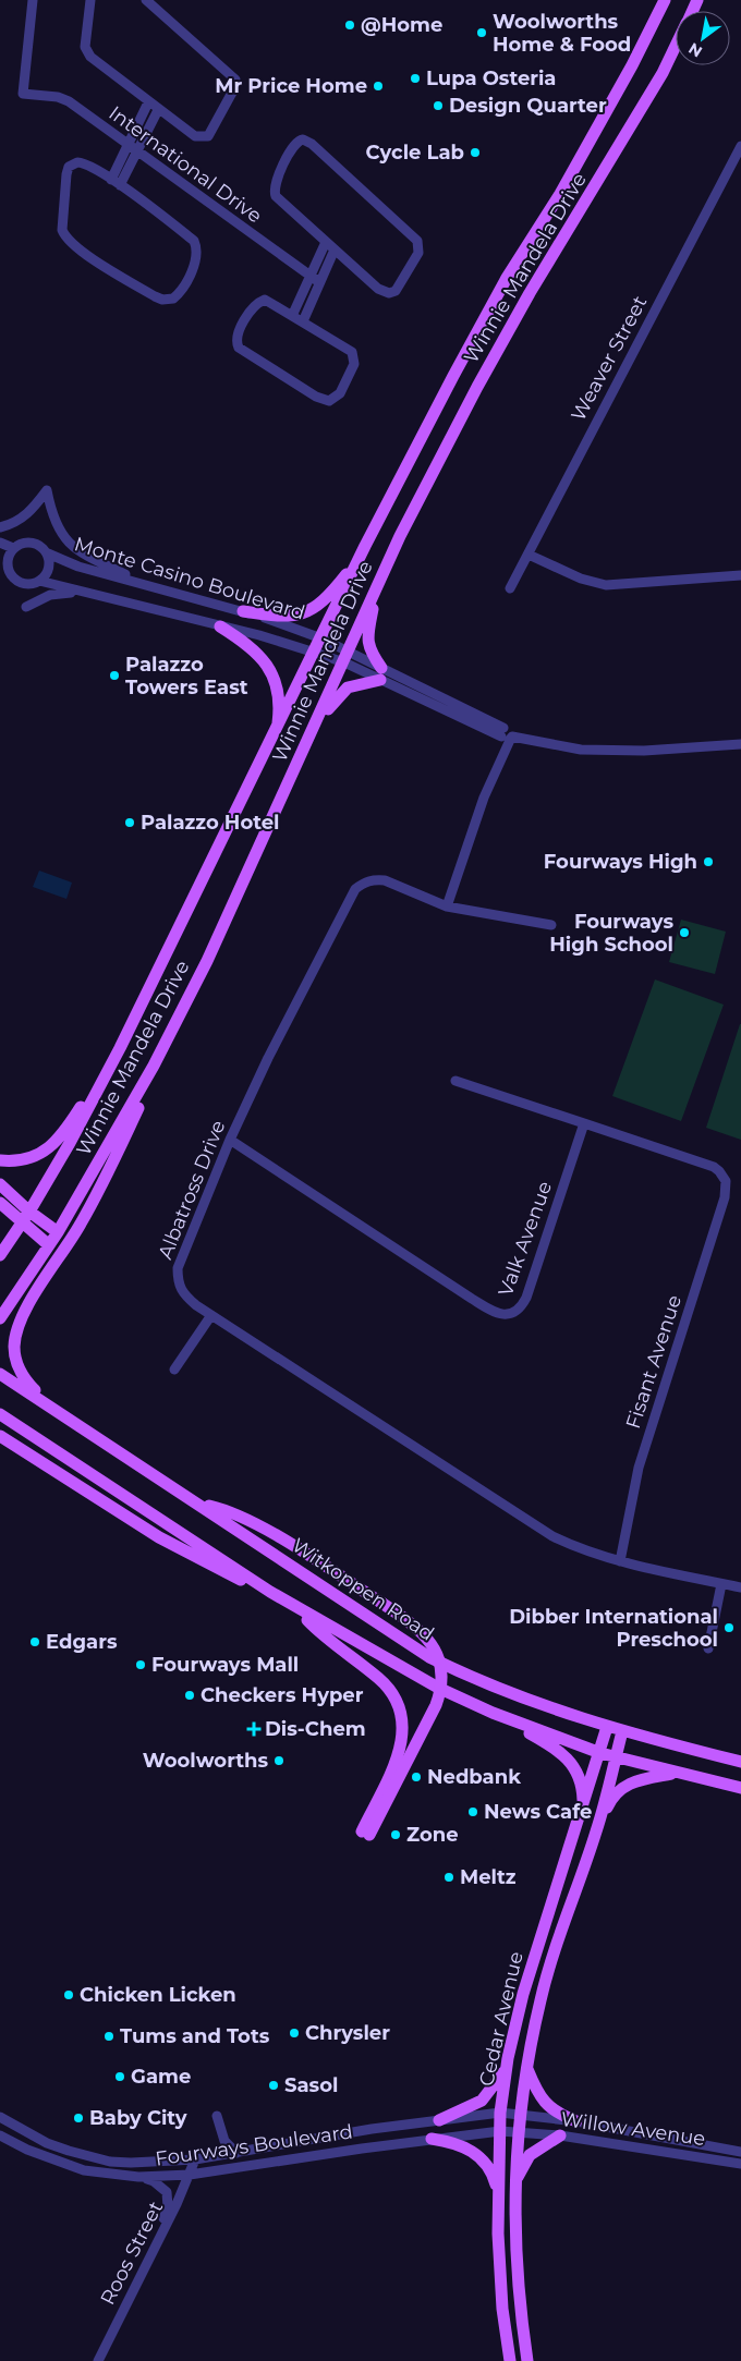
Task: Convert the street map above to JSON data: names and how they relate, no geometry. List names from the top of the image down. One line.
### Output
{"streets":{"main road":["Winnie Mandela Drive","Witkoppen Road","Cedar Avenue"],"street":["International Drive","Weaver Street","Monte Casino Boulevard","Albatross Drive","Valk Avenue","Fisant Avenue","Willow Avenue","Fourways Boulevard","Roos Street"]},"crossings":[["Winnie Mandela Drive","Monte Casino Boulevard"],["Albatross Drive","Valk Avenue"],["Albatross Drive","Fisant Avenue"],["Valk Avenue","Fisant Avenue"],["Witkoppen Road","Cedar Avenue"],["Cedar Avenue","Willow Avenue"],["Cedar Avenue","Fourways Boulevard"],["Willow Avenue","Fourways Boulevard"],["Fourways Boulevard","Roos Street"]],"places":{"other":["@Home","Woolworths Home & Food","Lupa Osteria","Mr Price Home","Design Quarter","Cycle Lab","Palazzo Towers East","Palazzo Hotel","Fourways High","Fourways High School","Dibber International Preschool","Edgars","Fourways Mall","Checkers Hyper","Woolworths","Nedbank","News Cafe","Zone","Meltz","Chicken Licken","Chrysler","Tums and Tots","Game","Sasol","Baby City"],"health":["Dis-Chem"]},"north":"bottom left"}
